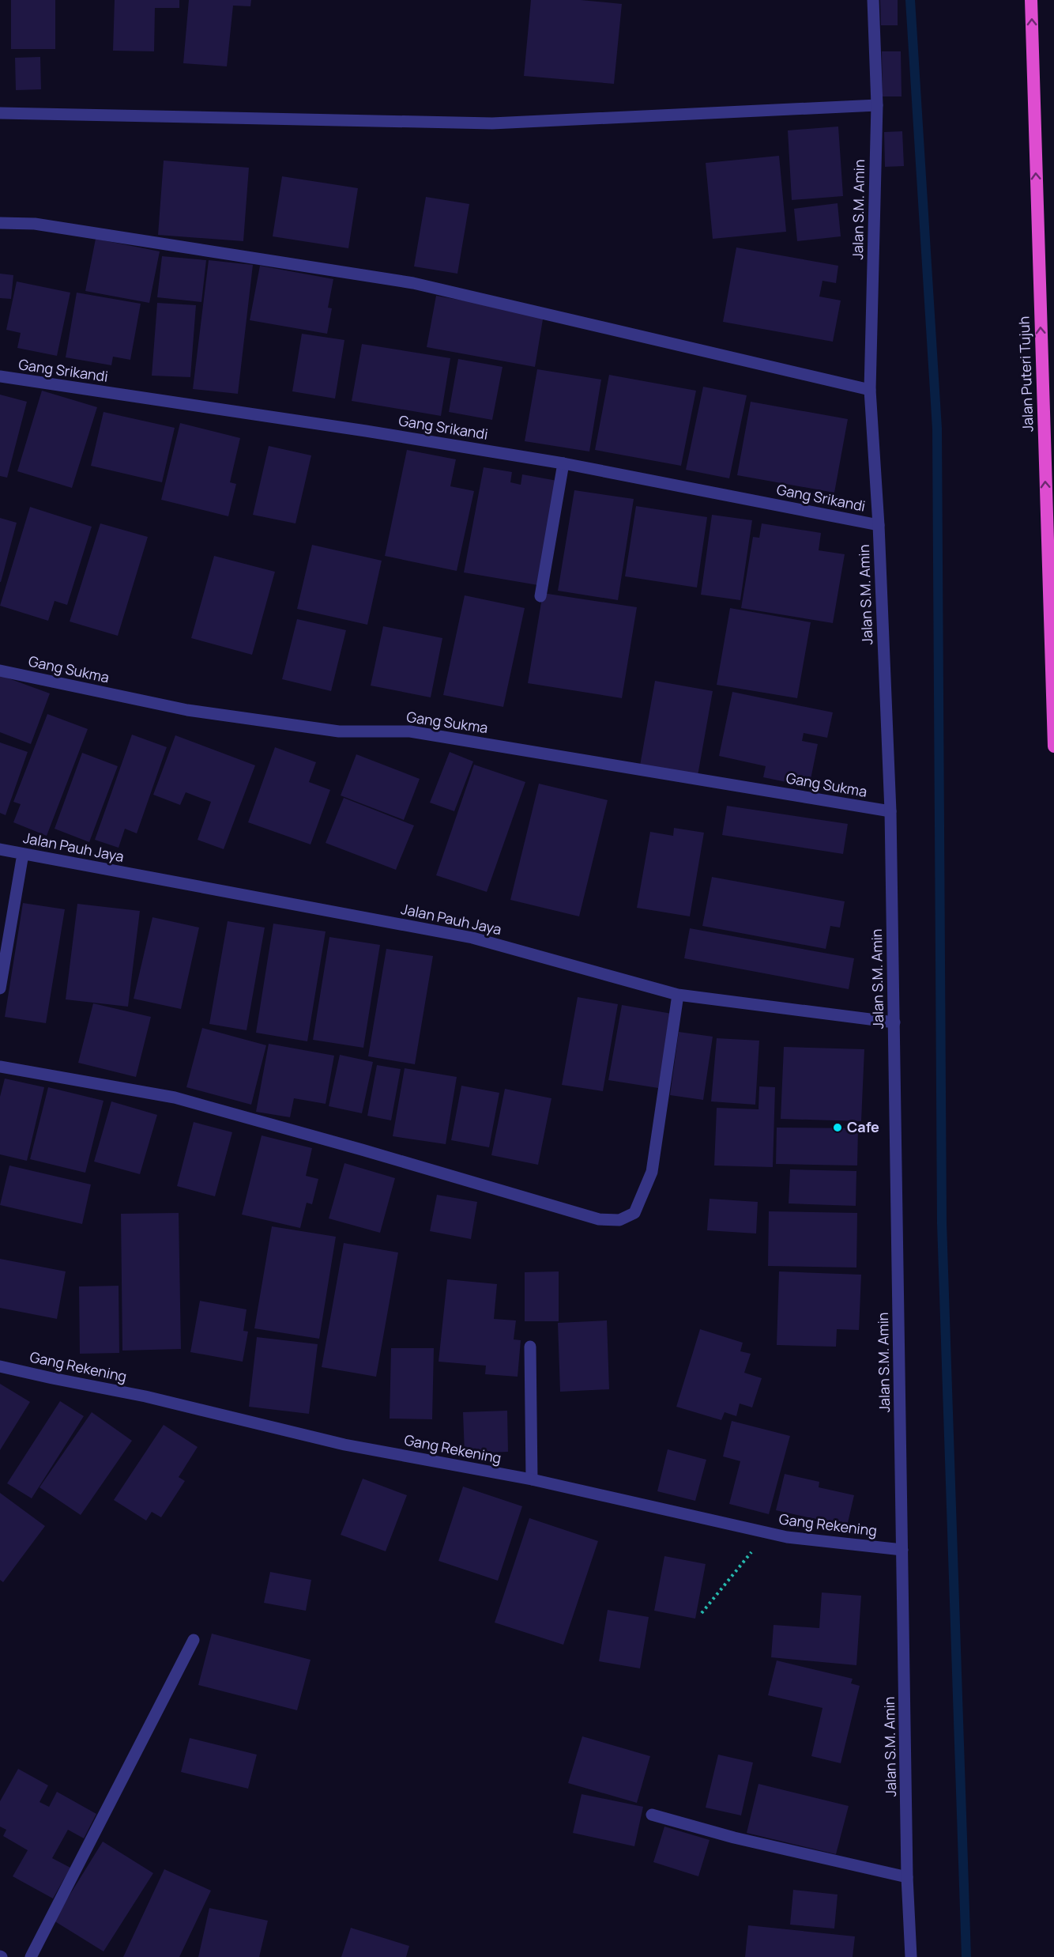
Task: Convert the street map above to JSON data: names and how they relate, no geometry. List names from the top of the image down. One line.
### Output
{"streets":{"highway":["Jalan Puteri Tujuh"],"street":["Jalan S.M. Amin","Gang Srikandi","Gang Sukma","Jalan Pauh Jaya","Gang Rekening"]},"crossings":[["Jalan S.M. Amin","Gang Srikandi"],["Jalan S.M. Amin","Gang Sukma"],["Jalan S.M. Amin","Jalan Pauh Jaya"],["Jalan S.M. Amin","Gang Rekening"]],"one_way":["Jalan Puteri Tujuh"],"places":["Cafe"]}
